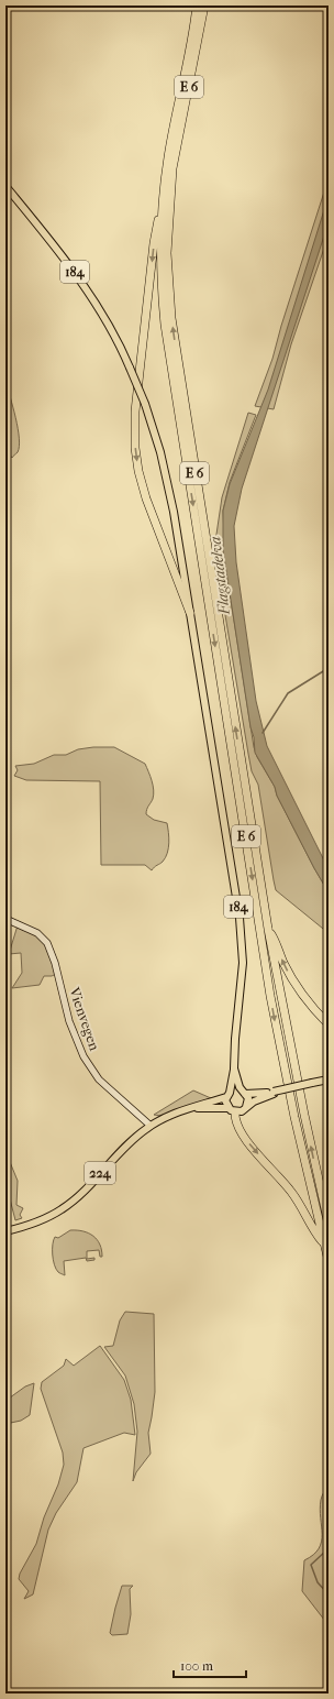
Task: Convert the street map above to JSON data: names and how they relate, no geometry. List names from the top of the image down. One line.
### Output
{"streets":{"highway":["E 6"],"main road":["184","Vienvegen","224"]},"crossings":[["E 6","184"],["E 6","224"],["184","224"],["Vienvegen","224"]],"water":["Flagstadelva"],"scale_bar":"100 m"}
